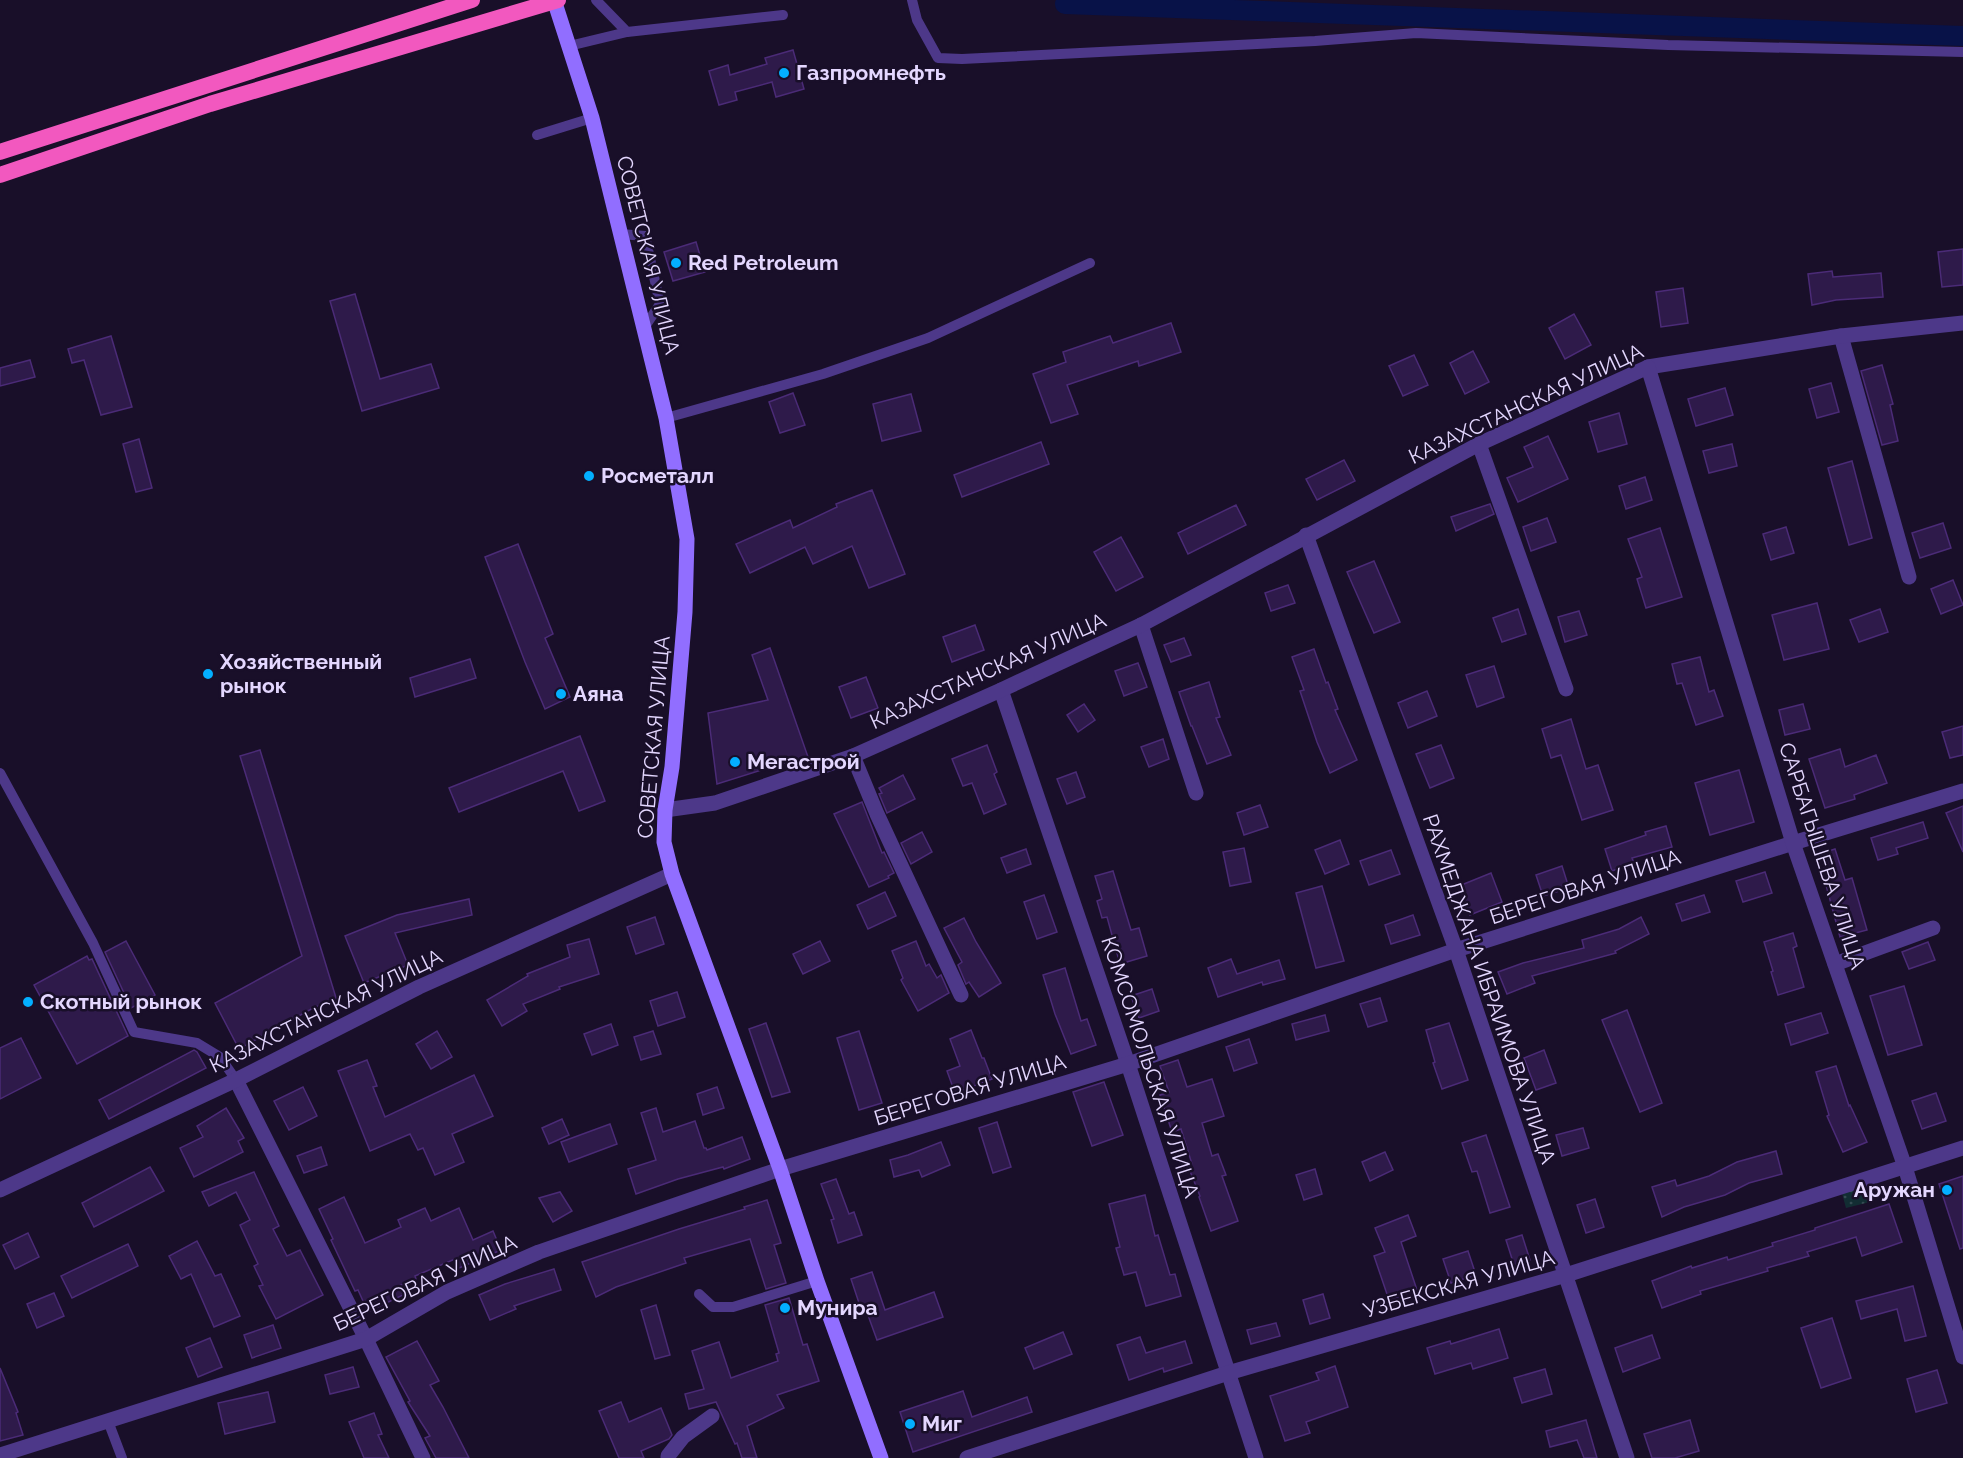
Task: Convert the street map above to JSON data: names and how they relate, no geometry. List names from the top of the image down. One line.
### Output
{"streets":{"main road":["СОВЕТСКАЯ УЛИЦА"],"street":["КАЗАХСТАНСКАЯ УЛИЦА","САРБАГЫШЕВА УЛИЦА","БЕРЕГОВАЯ УЛИЦА","РАХМЕДЖАНА ИБРАИМОВА УЛИЦА","КОМСОМОЛЬСКАЯ УЛИЦА","УЗБЕКСКАЯ УЛИЦА"]},"crossings":[["СОВЕТСКАЯ УЛИЦА","КАЗАХСТАНСКАЯ УЛИЦА"],["СОВЕТСКАЯ УЛИЦА","БЕРЕГОВАЯ УЛИЦА"],["КАЗАХСТАНСКАЯ УЛИЦА","САРБАГЫШЕВА УЛИЦА"],["КАЗАХСТАНСКАЯ УЛИЦА","РАХМЕДЖАНА ИБРАИМОВА УЛИЦА"],["КАЗАХСТАНСКАЯ УЛИЦА","КОМСОМОЛЬСКАЯ УЛИЦА"],["САРБАГЫШЕВА УЛИЦА","БЕРЕГОВАЯ УЛИЦА"],["САРБАГЫШЕВА УЛИЦА","УЗБЕКСКАЯ УЛИЦА"],["БЕРЕГОВАЯ УЛИЦА","РАХМЕДЖАНА ИБРАИМОВА УЛИЦА"],["БЕРЕГОВАЯ УЛИЦА","КОМСОМОЛЬСКАЯ УЛИЦА"],["РАХМЕДЖАНА ИБРАИМОВА УЛИЦА","УЗБЕКСКАЯ УЛИЦА"],["КОМСОМОЛЬСКАЯ УЛИЦА","УЗБЕКСКАЯ УЛИЦА"]],"places":["Газпромнефть","Red Petroleum","Росметалл","Хозяйственный рынок","Аяна","Мегастрой","Скотный рынок","Аружан","Мунира","Миг"]}
